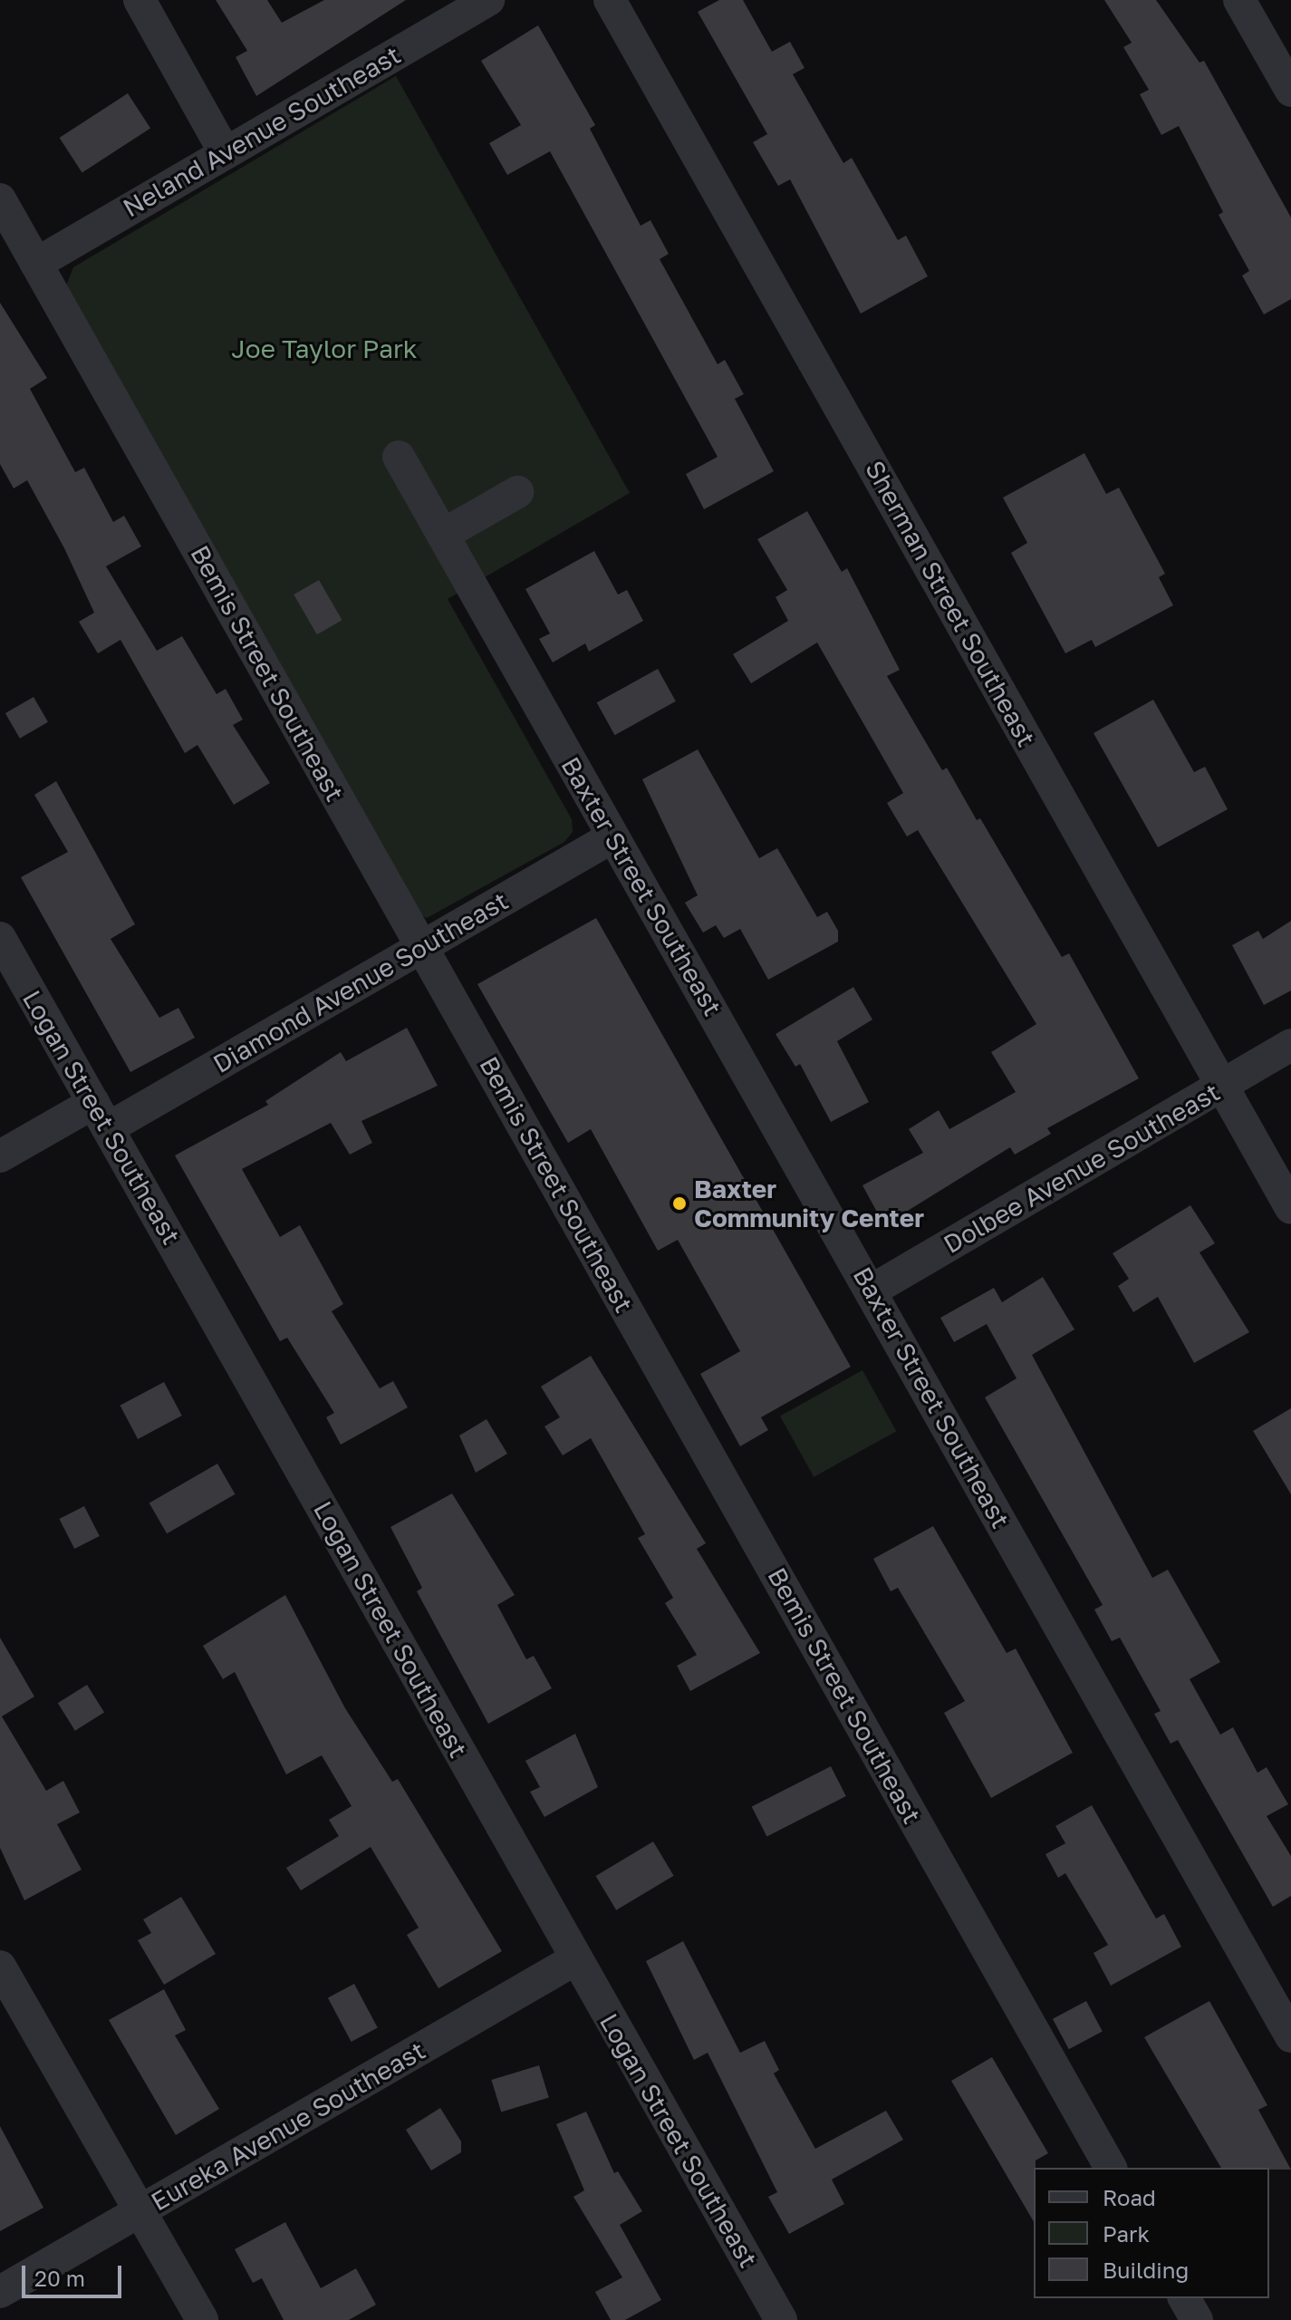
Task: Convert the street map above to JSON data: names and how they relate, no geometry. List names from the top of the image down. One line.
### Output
{"streets":{"street":["Neland Avenue Southeast","Sherman Street Southeast","Bemis Street Southeast","Baxter Street Southeast","Diamond Avenue Southeast","Logan Street Southeast","Dolbee Avenue Southeast","Eureka Avenue Southeast"]},"crossings":[["Neland Avenue Southeast","Bemis Street Southeast"],["Sherman Street Southeast","Dolbee Avenue Southeast"],["Bemis Street Southeast","Diamond Avenue Southeast"],["Baxter Street Southeast","Diamond Avenue Southeast"],["Baxter Street Southeast","Dolbee Avenue Southeast"],["Diamond Avenue Southeast","Logan Street Southeast"],["Logan Street Southeast","Eureka Avenue Southeast"]],"parks":["Joe Taylor Park"],"places":["Baxter Community Center"],"legend":["Road","Park","Building"],"scale_bar":"20 m"}
